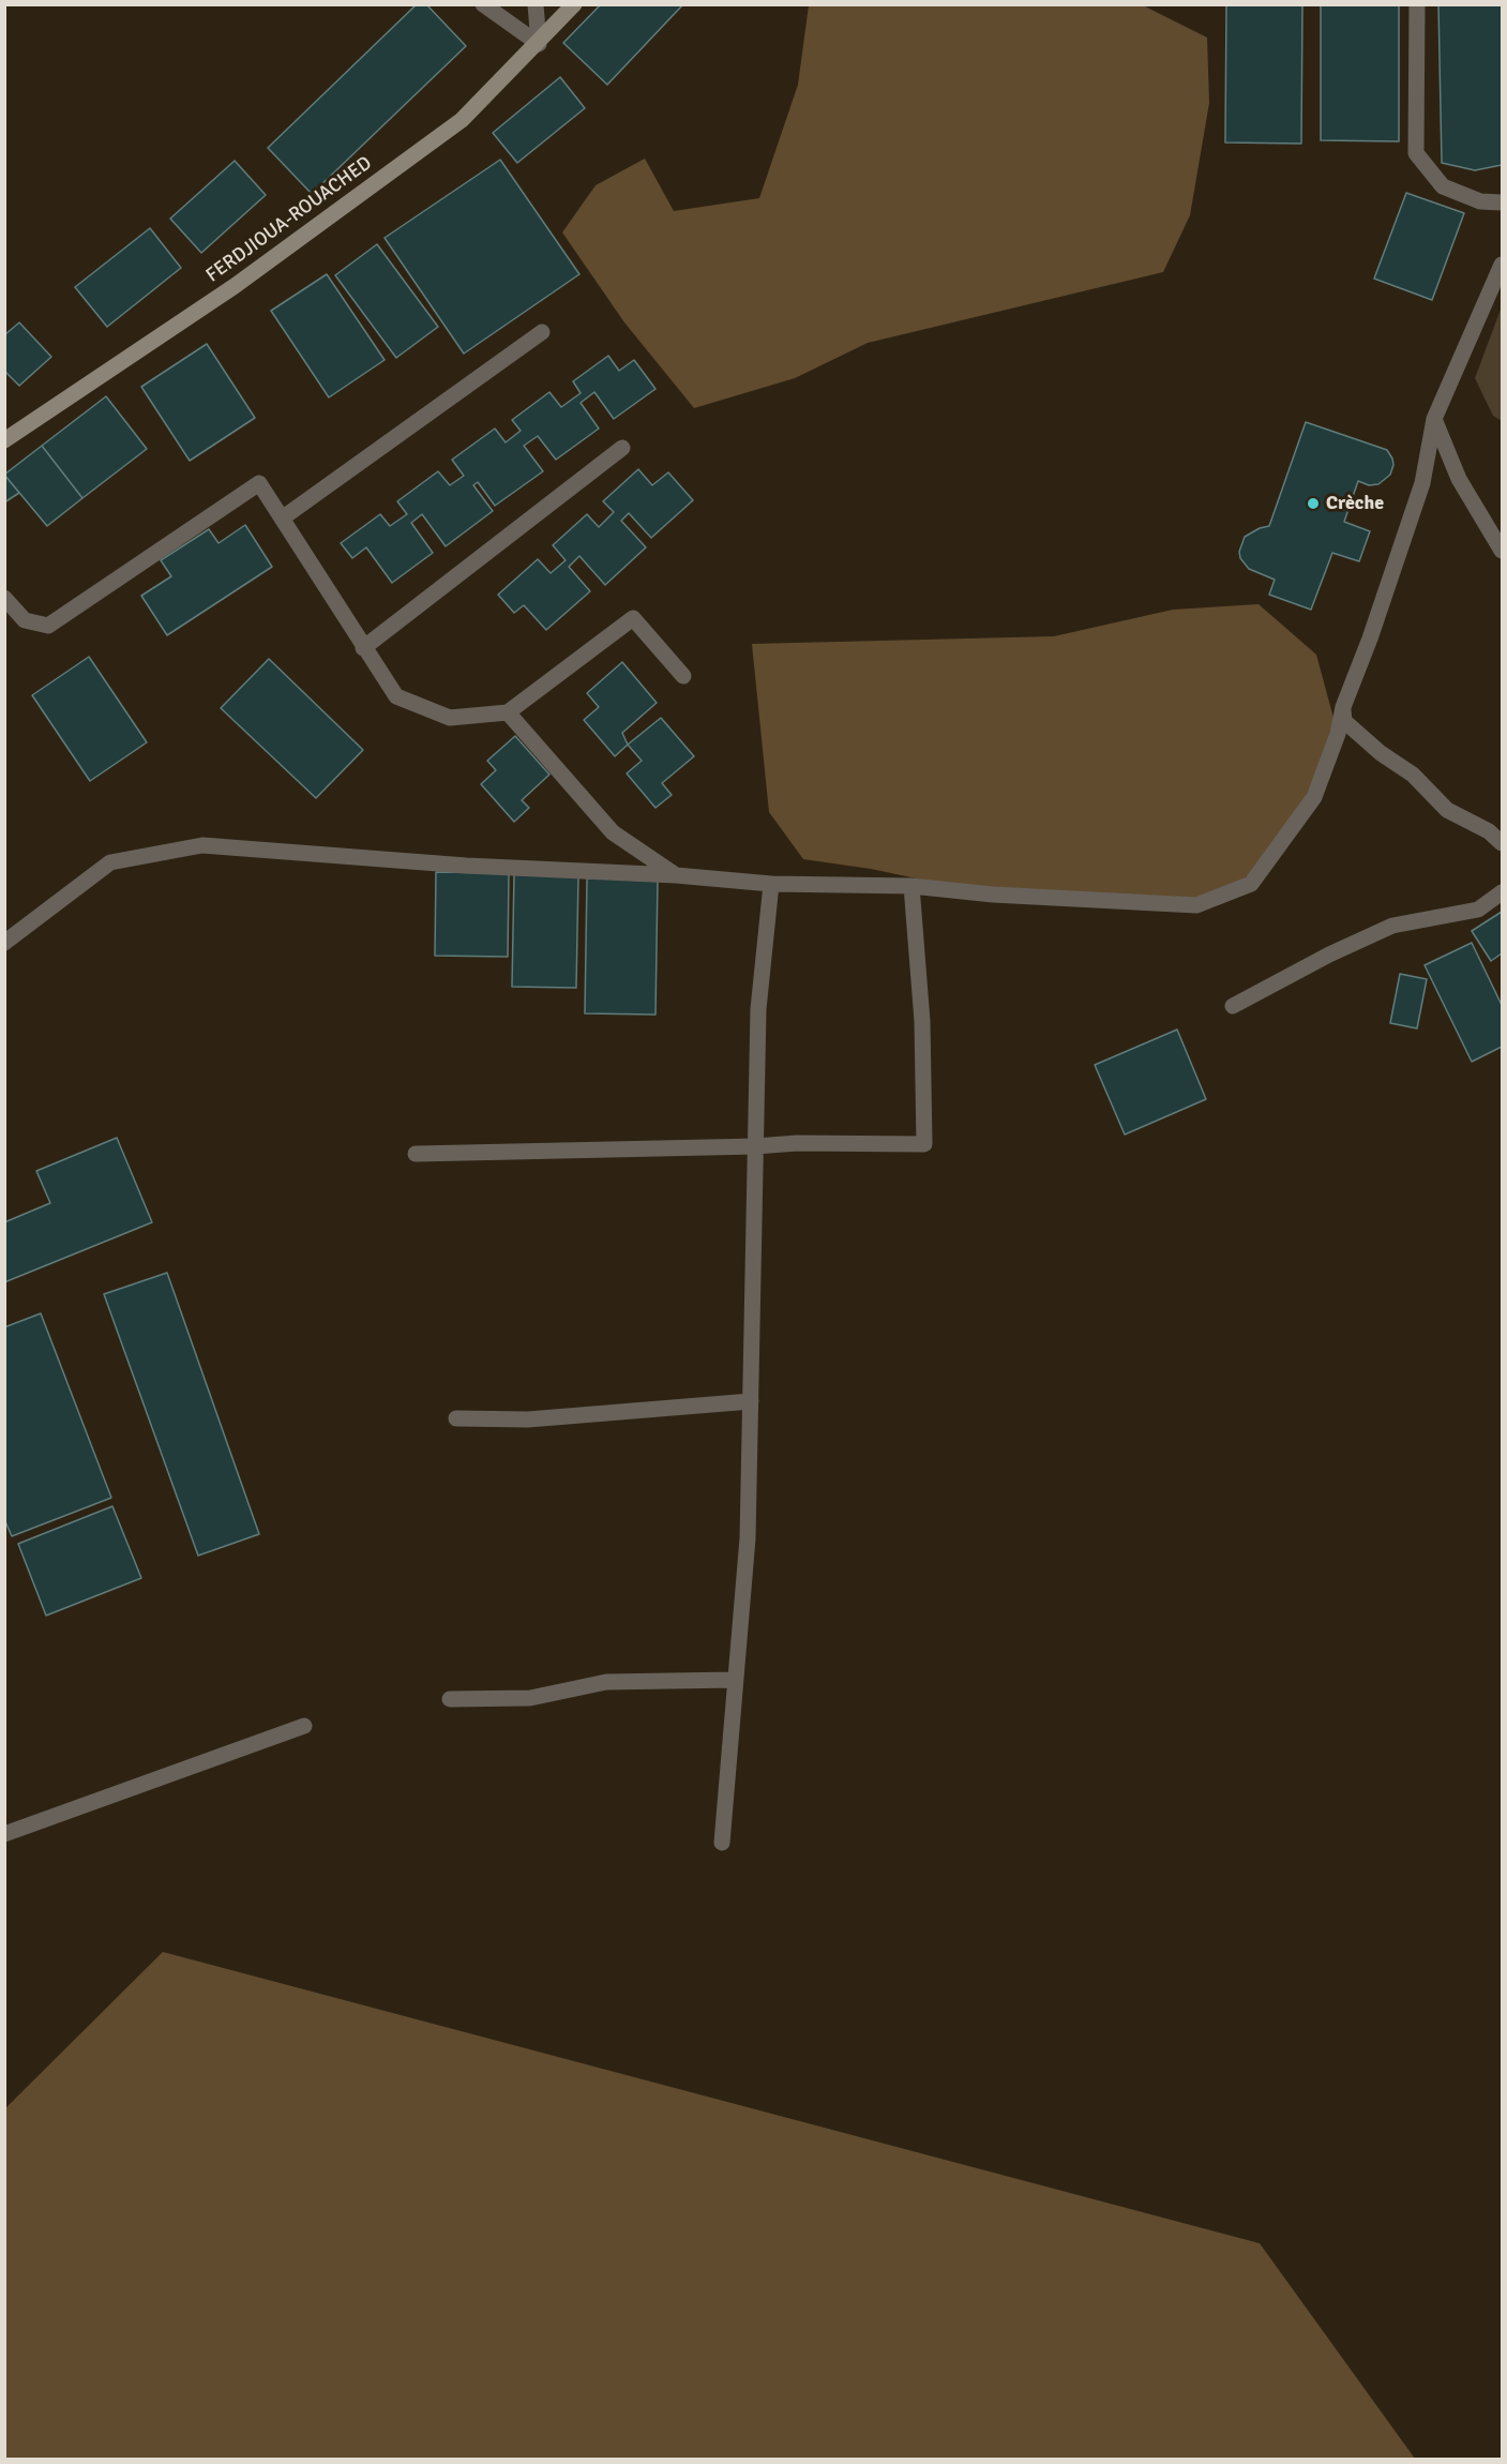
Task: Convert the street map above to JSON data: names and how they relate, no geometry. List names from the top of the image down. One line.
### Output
{"streets":{"main road":["FERDJIOUA-ROUACHED"]},"places":["Crèche"]}
